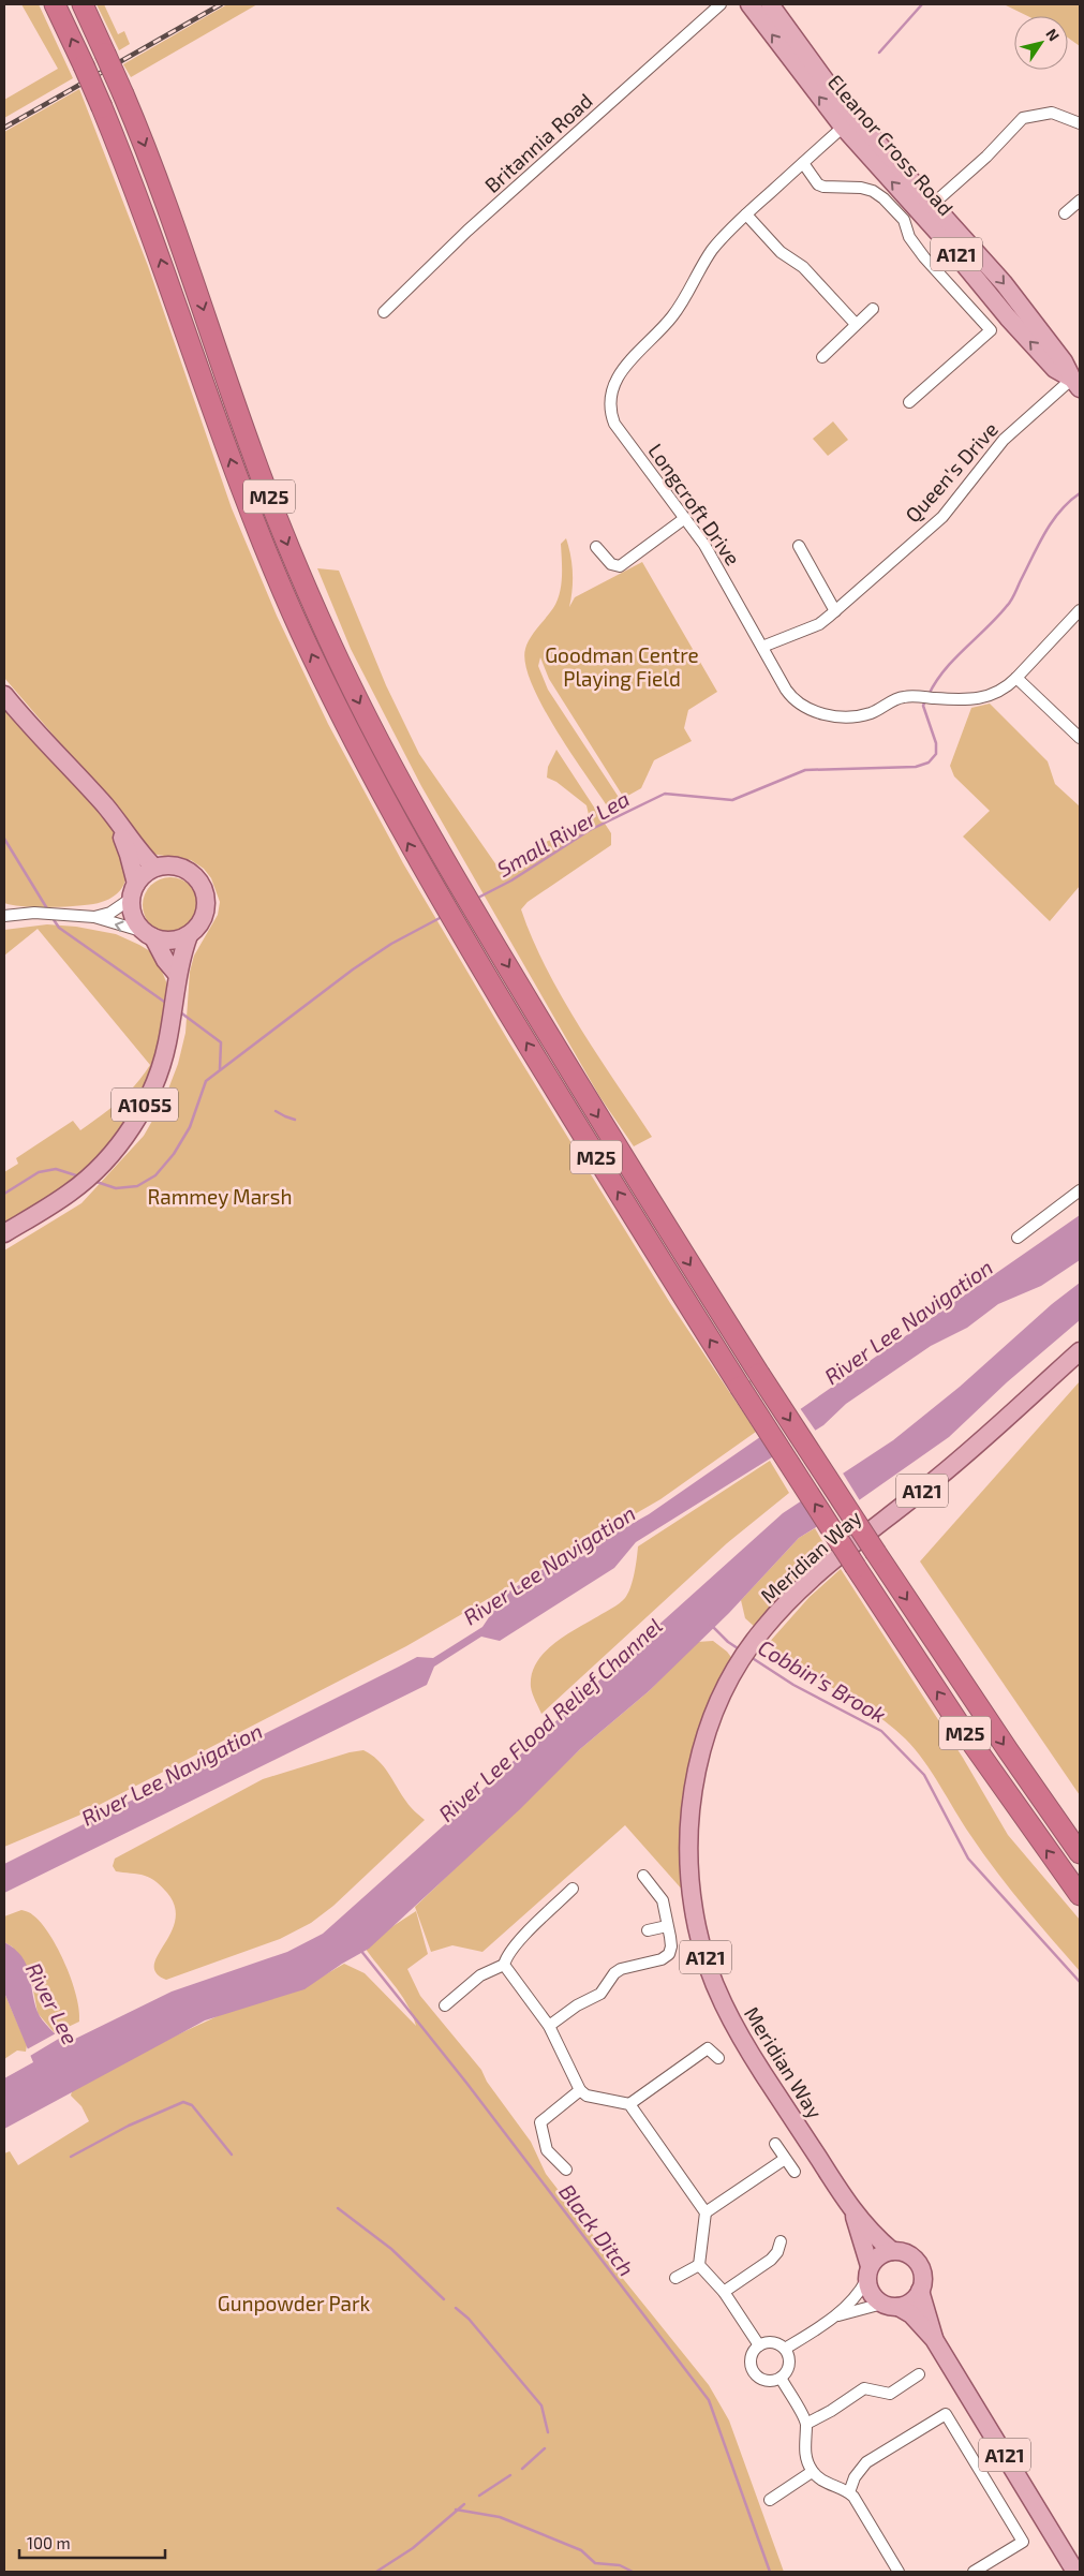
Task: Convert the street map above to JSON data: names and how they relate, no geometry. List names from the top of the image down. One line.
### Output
{"streets":{"highway":["M25"],"main road":["Eleanor Cross Road","A121","A1055","Meridian Way"],"street":["Britannia Road","Queen's Drive","Longcroft Drive"]},"crossings":[["Eleanor Cross Road","Queen's Drive"],["Eleanor Cross Road","Longcroft Drive"],["A121","Meridian Way"],["Queen's Drive","Longcroft Drive"]],"water":["Small River Lea","River Lee Navigation","Cobbin's Brook","River Lee Flood Relief Channel","River Lee","Black Ditch"],"parks":["Goodman Centre Playing Field","Rammey Marsh","Gunpowder Park"],"scale_bar":"100 m","north":"top right"}
